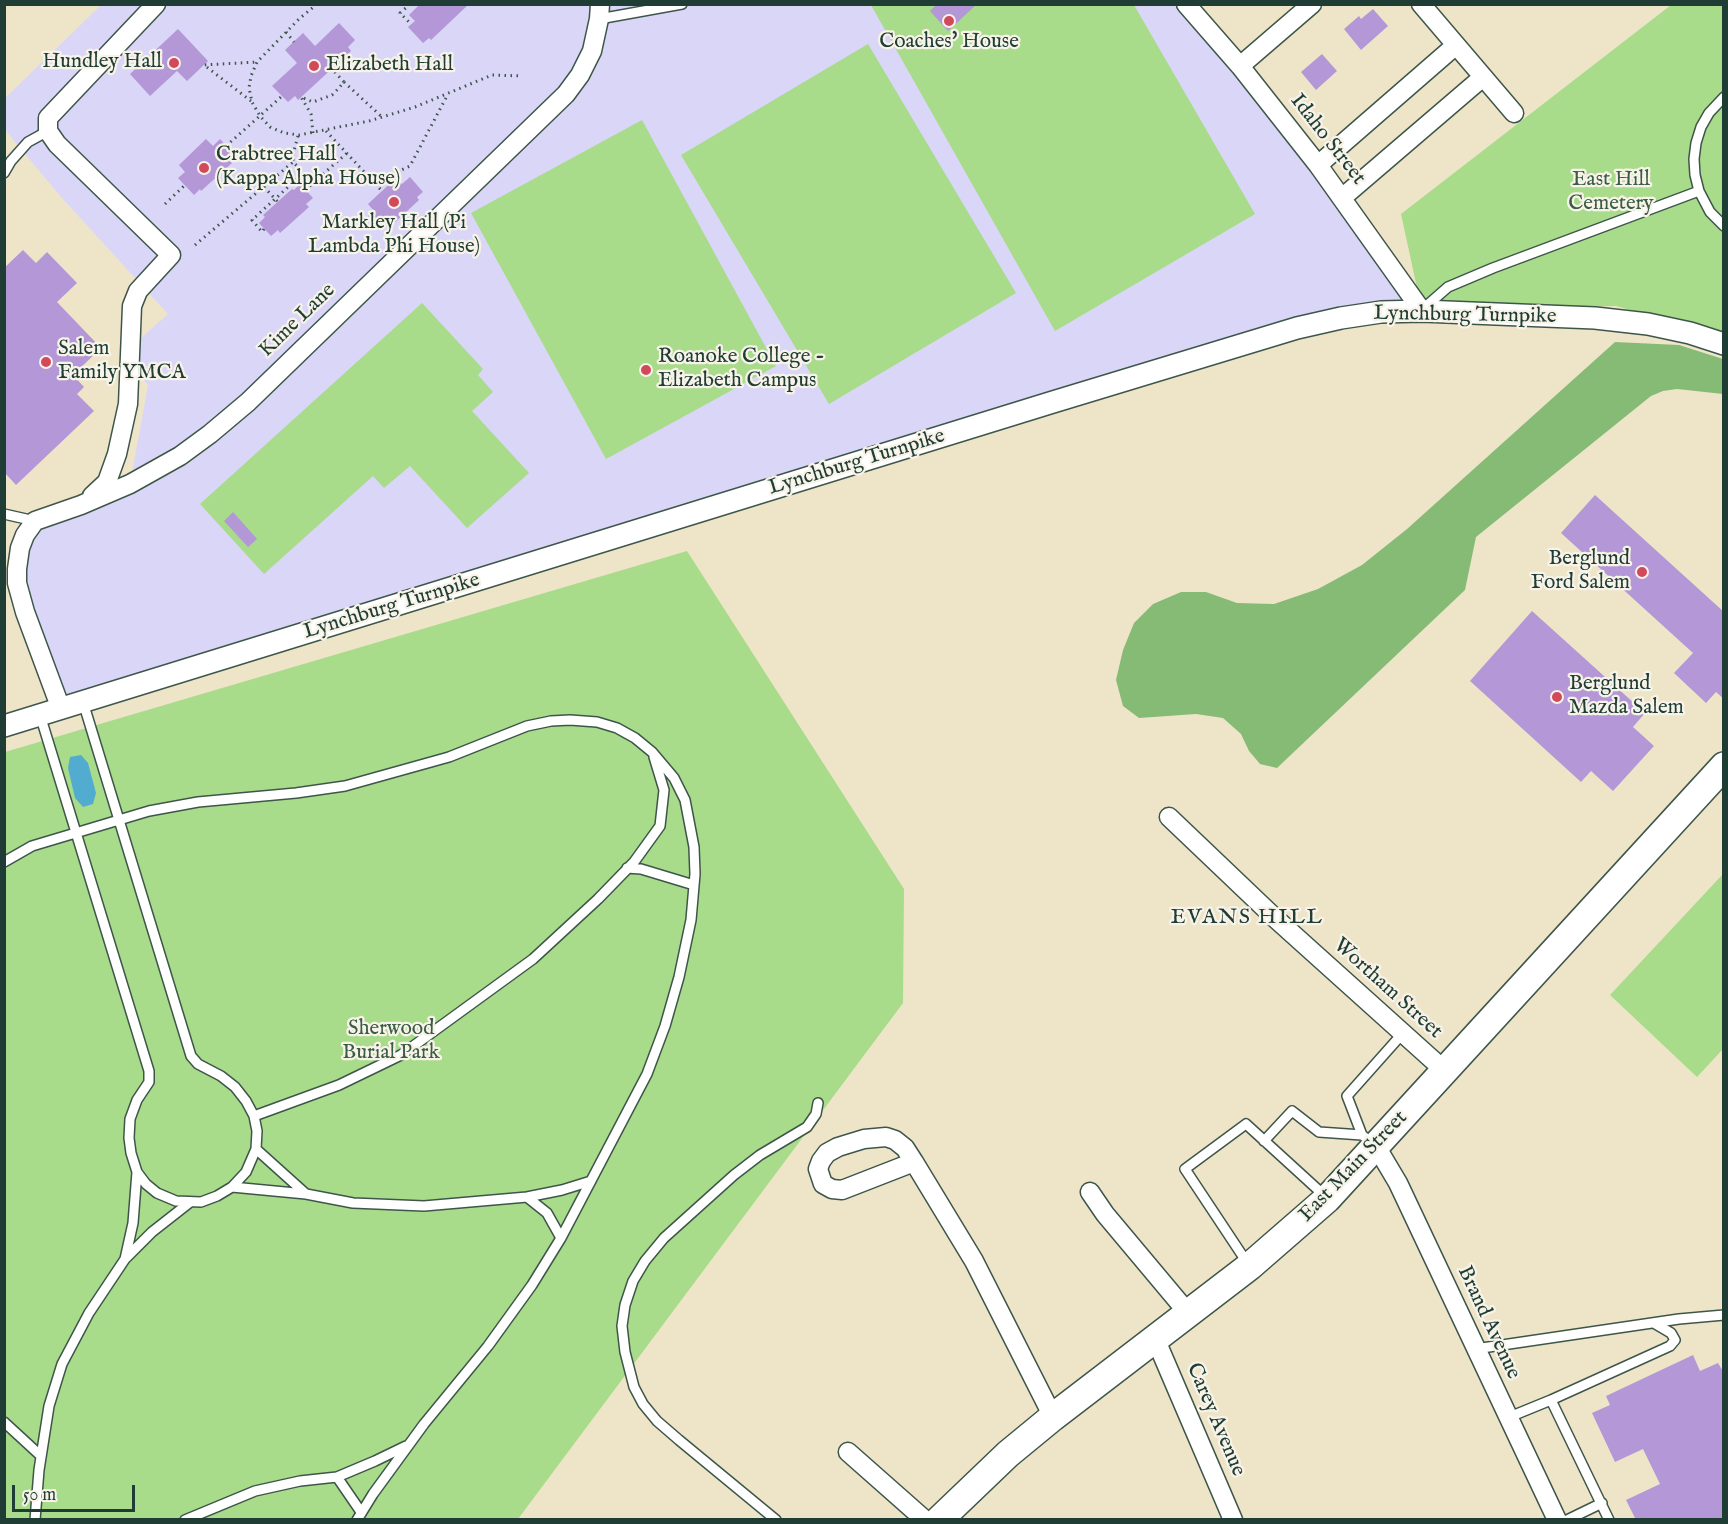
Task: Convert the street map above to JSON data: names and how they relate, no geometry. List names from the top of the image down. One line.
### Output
{"streets":{"main road":["East Main Street"],"street":["Idaho Street","Lynchburg Turnpike","Kime Lane","Wortham Street","Brand Avenue","Carey Avenue"]},"crossings":[["Idaho Street","Lynchburg Turnpike"],["Wortham Street","East Main Street"],["East Main Street","Brand Avenue"],["East Main Street","Carey Avenue"]],"districts":["EVANS HILL"],"parks":["East Hill Cemetery","Sherwood Burial Park"],"places":["Coaches' House","Hundley Hall","Elizabeth Hall","Crabtree Hall (Kappa Alpha House)","Markley Hall (Pi Lambda Phi House)","Salem Family YMCA","Roanoke College - Elizabeth Campus","Berglund Ford Salem","Berglund Mazda Salem"],"scale_bar":"50 m"}
